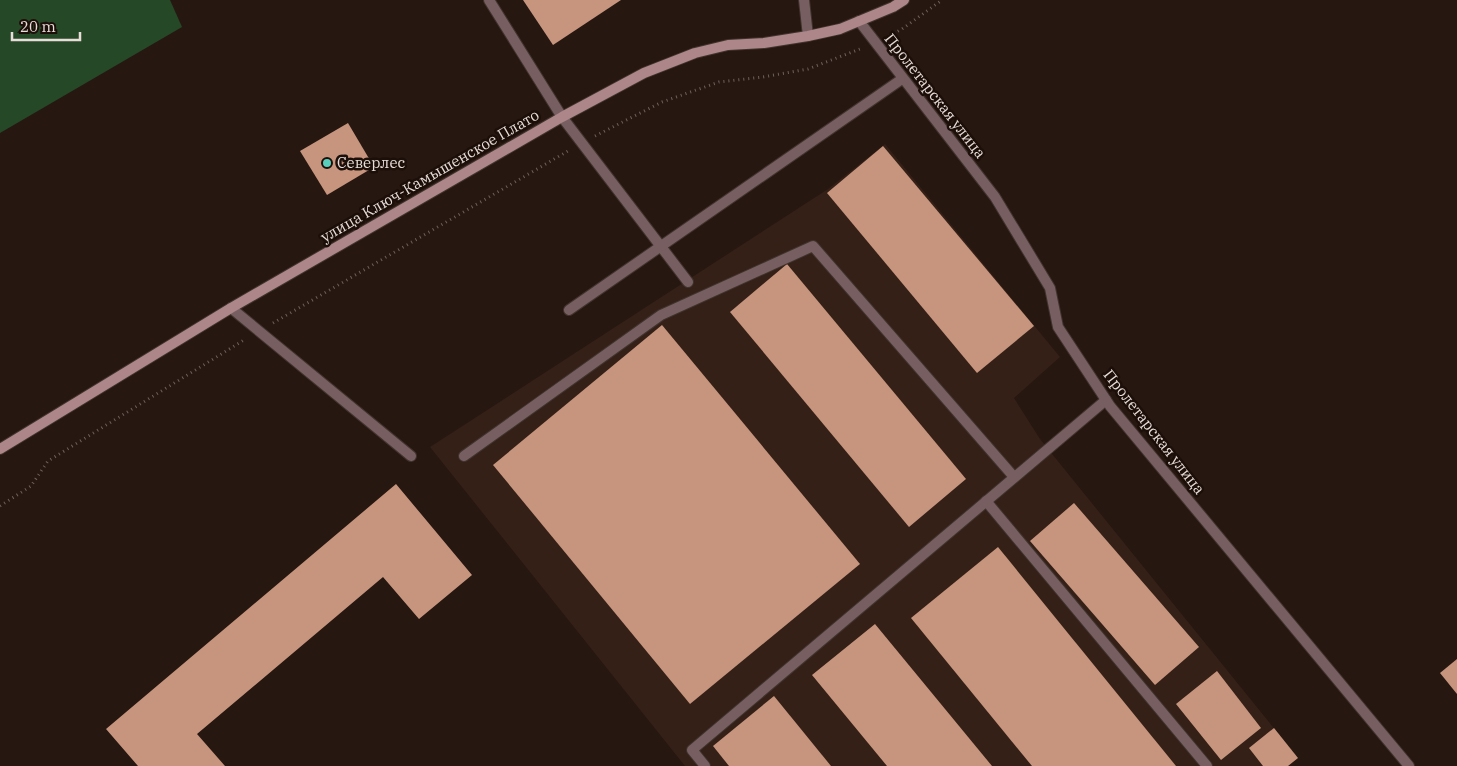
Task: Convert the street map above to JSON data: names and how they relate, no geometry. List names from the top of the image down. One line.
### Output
{"streets":{"main road":["улица Ключ-Камышенское Плато"],"street":["Пролетарская улица"]},"crossings":[["Пролетарская улица","улица Ключ-Камышенское Плато"]],"places":["Северлес"],"scale_bar":"20 m"}
